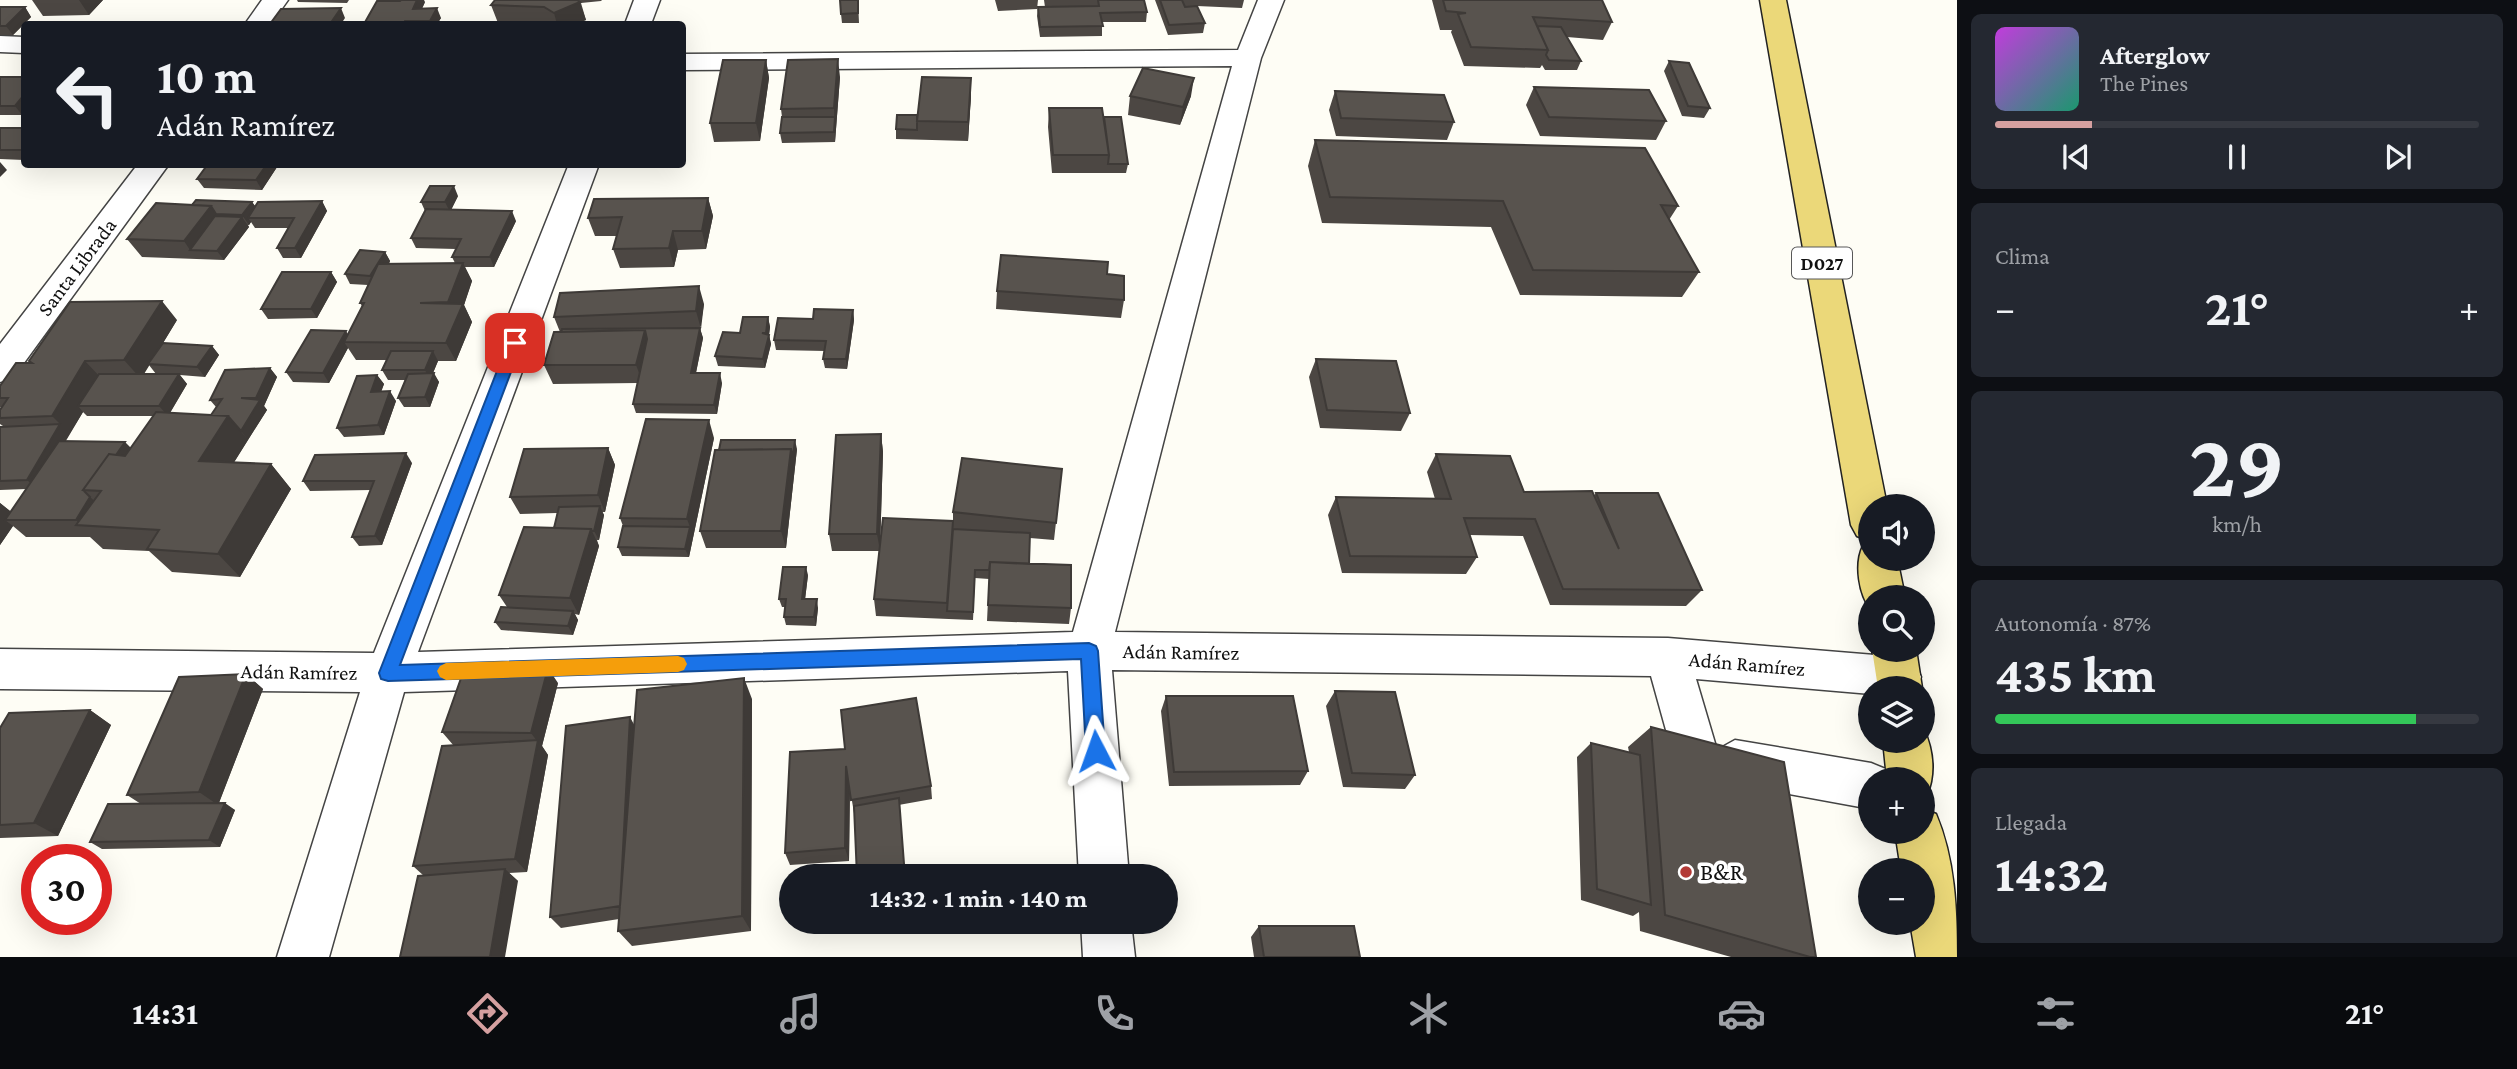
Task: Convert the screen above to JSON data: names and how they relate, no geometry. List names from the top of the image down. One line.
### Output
{"streets":{"main road":["D027"],"street":["Santa Librada","Adán Ramírez"]},"places":["B&R"],"page":{"turn":["10 m","Adán Ramírez"],"song":["Afterglow","The Pines"],"tile":["Clima",["29","km/h"],["Autonomía · 87%","435 km"],["Llegada","14:32"]],"heat":["−","21°","+"],"map_buttons":["+","−"],"limit":"30","trip":"14:32 · 1 min · 140 m","tabs":["14:31","21°"]}}
